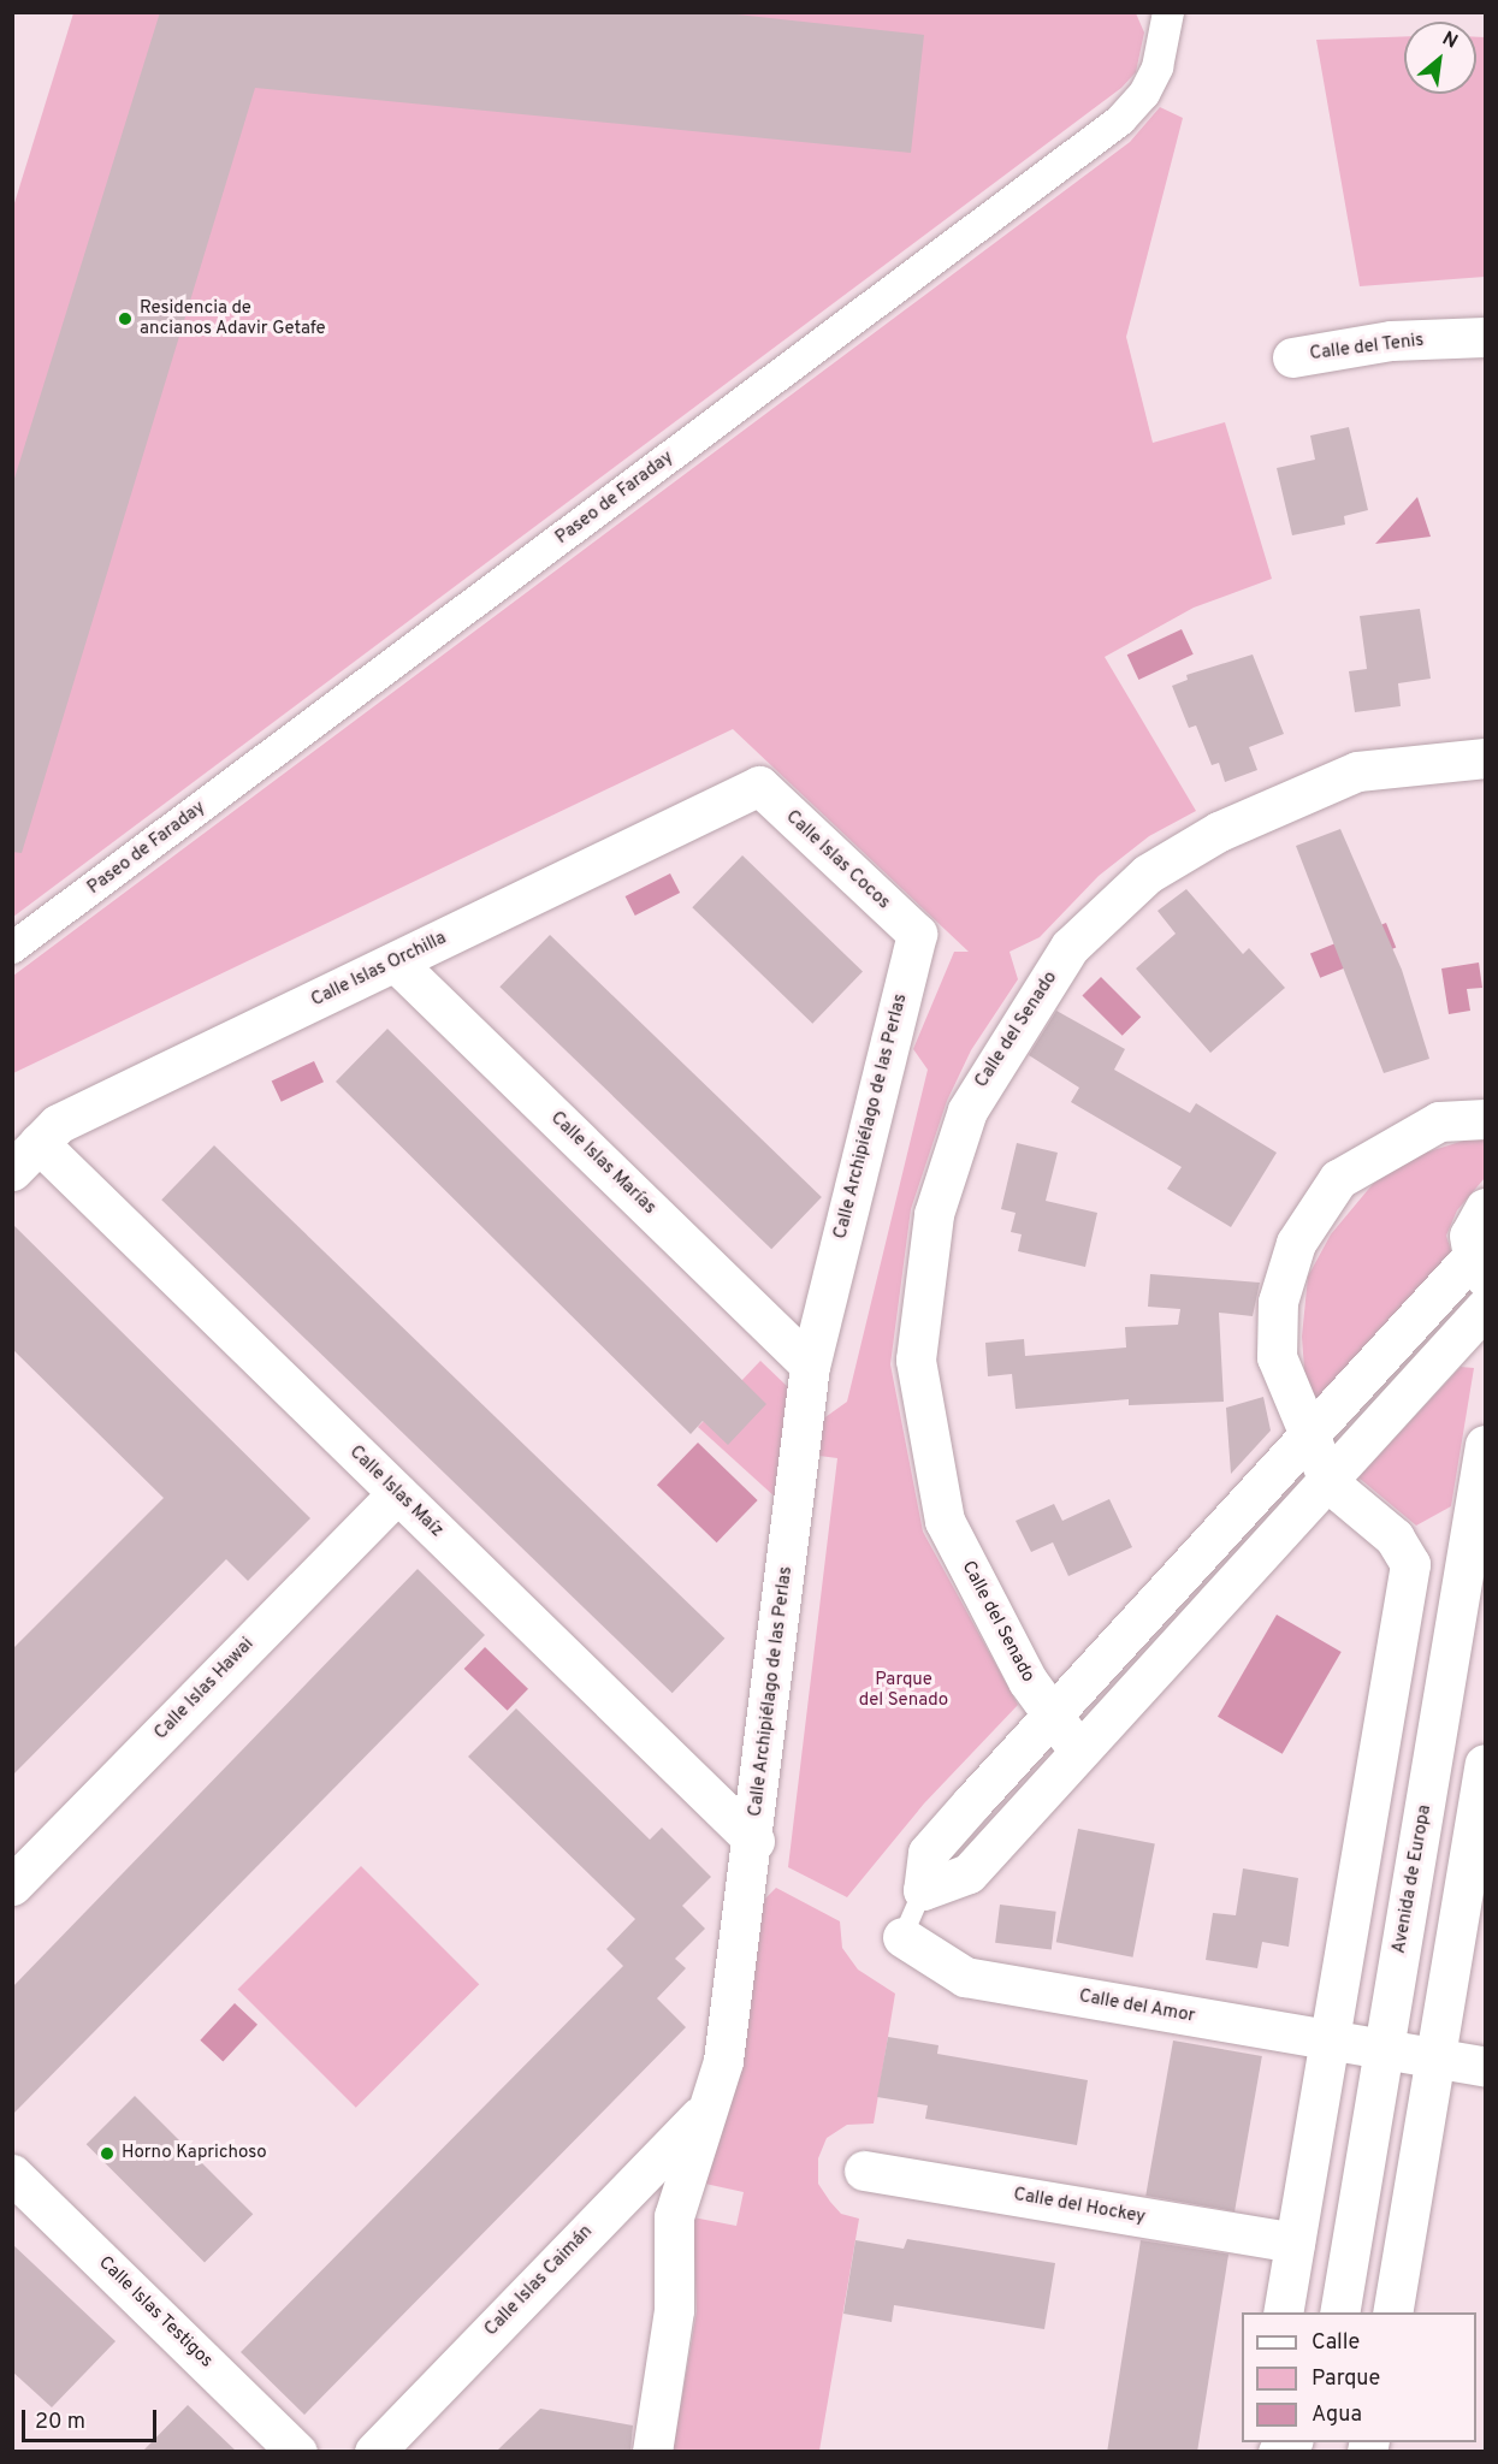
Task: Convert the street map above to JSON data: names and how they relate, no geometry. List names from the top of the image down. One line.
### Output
{"streets":{"street":["Calle del Tenis","Paseo de Faraday","Calle Islas Cocos","Calle Islas Orchilla","Calle del Senado","Calle Archipiélago de las Perlas","Calle Islas Marías","Calle Islas Maíz","Calle Islas Hawai","Avenida de Europa","Calle del Amor","Calle del Hockey","Calle Islas Caimán","Calle Islas Testigos"]},"crossings":[["Calle Islas Cocos","Calle Islas Orchilla"],["Calle Islas Cocos","Calle Archipiélago de las Perlas"],["Calle Islas Orchilla","Calle Islas Marías"],["Calle Islas Orchilla","Calle Islas Maíz"],["Calle Archipiélago de las Perlas","Calle Islas Marías"],["Calle Archipiélago de las Perlas","Calle Islas Maíz"],["Calle Archipiélago de las Perlas","Calle Islas Caimán"],["Calle Islas Maíz","Calle Islas Hawai"],["Avenida de Europa","Calle del Amor"]],"parks":["Parque del Senado"],"places":["Residencia de ancianos Adavir Getafe","Horno Kaprichoso"],"legend":["Calle","Parque","Agua"],"scale_bar":"20 m","north":"top right"}
